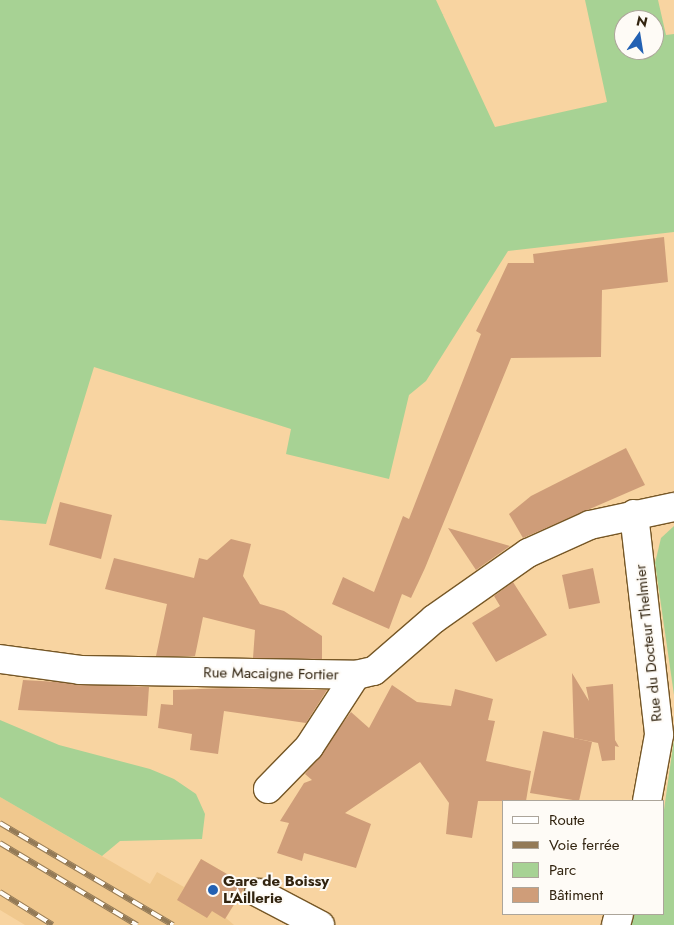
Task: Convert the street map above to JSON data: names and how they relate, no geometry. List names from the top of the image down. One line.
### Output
{"streets":{"street":["Rue du Docteur Thelmier","Rue Macaigne Fortier"]},"crossings":[["Rue du Docteur Thelmier","Rue Macaigne Fortier"]],"places":["Gare de Boissy L'Aillerie"],"legend":["Route","Voie ferrée","Parc","Bâtiment"],"north":"top"}
